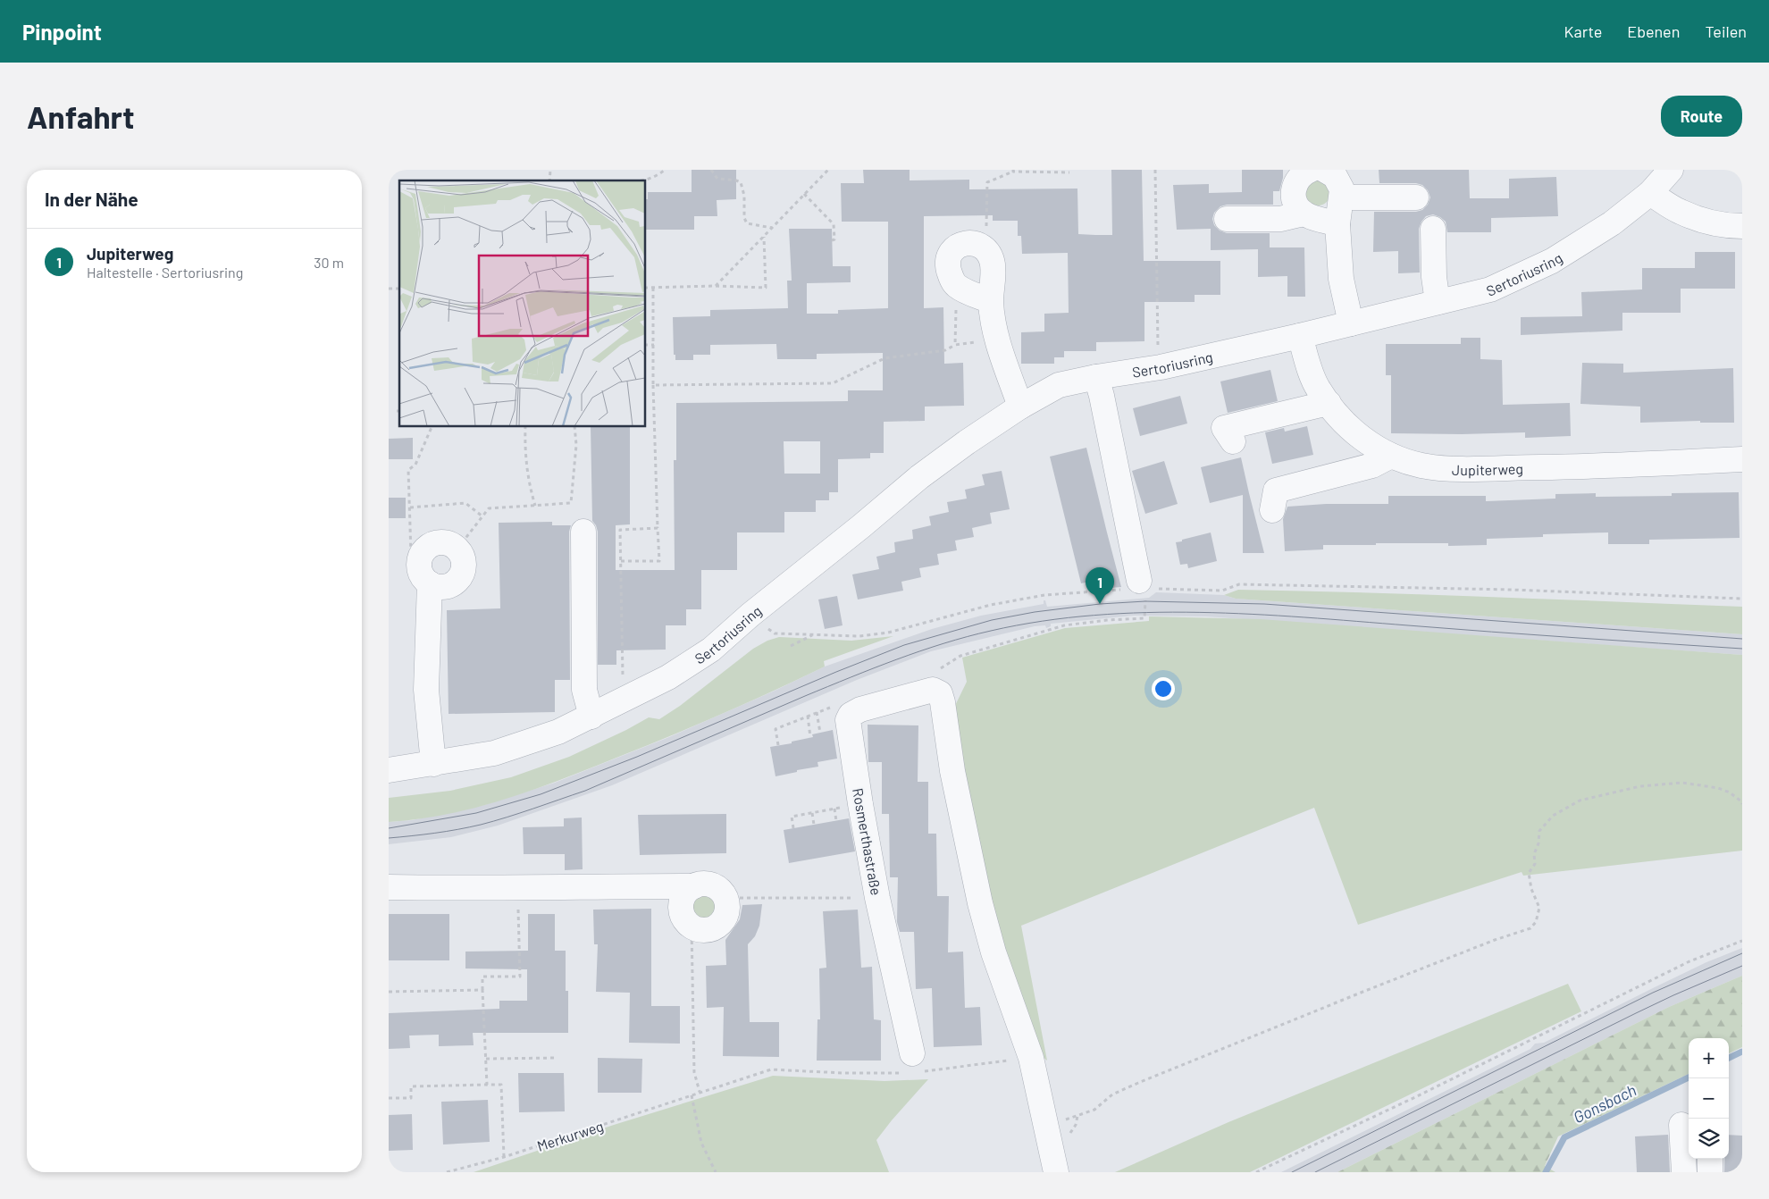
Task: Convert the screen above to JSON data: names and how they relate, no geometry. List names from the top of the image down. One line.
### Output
{"streets":{"street":["Sertoriusring","Jupiterweg","Rosmerthastraße"],"path":["Merkurweg"]},"crossings":[["Sertoriusring","Jupiterweg"]],"water":["Gonsbach"],"page":{"header":"Pinpoint","nav":["Karte","Ebenen","Teilen"],"buttons":"Route","title":"Anfahrt","heading":"In der Nähe","list":[{"mark":"1","name":"Jupiterweg","note":"Haltestelle · Sertoriusring","value":"30 m"}],"pins":"1","map_buttons":["+","−"]}}
